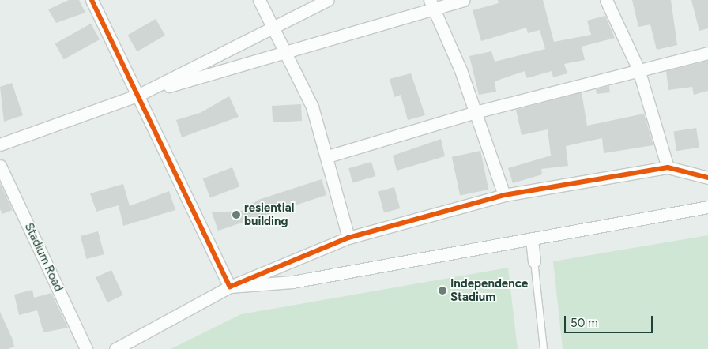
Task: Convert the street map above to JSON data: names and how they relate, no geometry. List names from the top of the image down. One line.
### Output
{"streets":{"street":["Stadium Road"]},"places":["resiential building","Independence Stadium"],"scale_bar":"50 m"}
